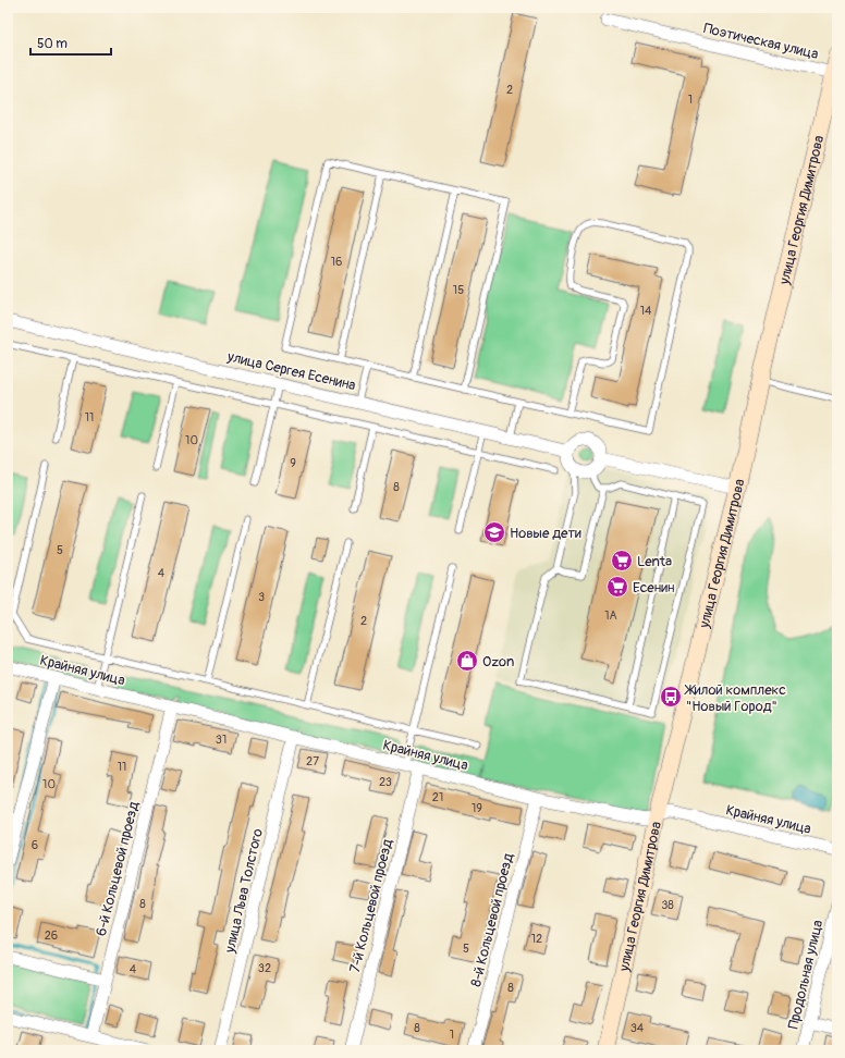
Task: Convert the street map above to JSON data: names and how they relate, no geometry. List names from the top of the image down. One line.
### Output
{"streets":{"street":["Поэтическая улица","улица Георгия Димитрова","улица Сергея Есенина","Крайняя улица","6-й Кольцевой проезд","улица Льва Толстого","7-й Кольцевой проезд","8-й Кольцевой проезд","Продольная улица"]},"crossings":[["Поэтическая улица","улица Георгия Димитрова"],["улица Георгия Димитрова","Крайняя улица"],["Крайняя улица","6-й Кольцевой проезд"],["Крайняя улица","улица Льва Толстого"],["Крайняя улица","7-й Кольцевой проезд"],["Крайняя улица","8-й Кольцевой проезд"]],"places":{"school or university":["Новые дети"],"supermarket":["Lenta","Есенин"],"shop":["Ozon"],"bus stop":["Жилой комплекс \"Новый Город\""]},"house_numbers":["2","1","16","15","14","11","10","9","8","5","4","3","1А","2","31","27","11","23","10","21","19","6","8","38","26","12","5","32","4","8","8","34","1"],"scale_bar":"50 m"}
